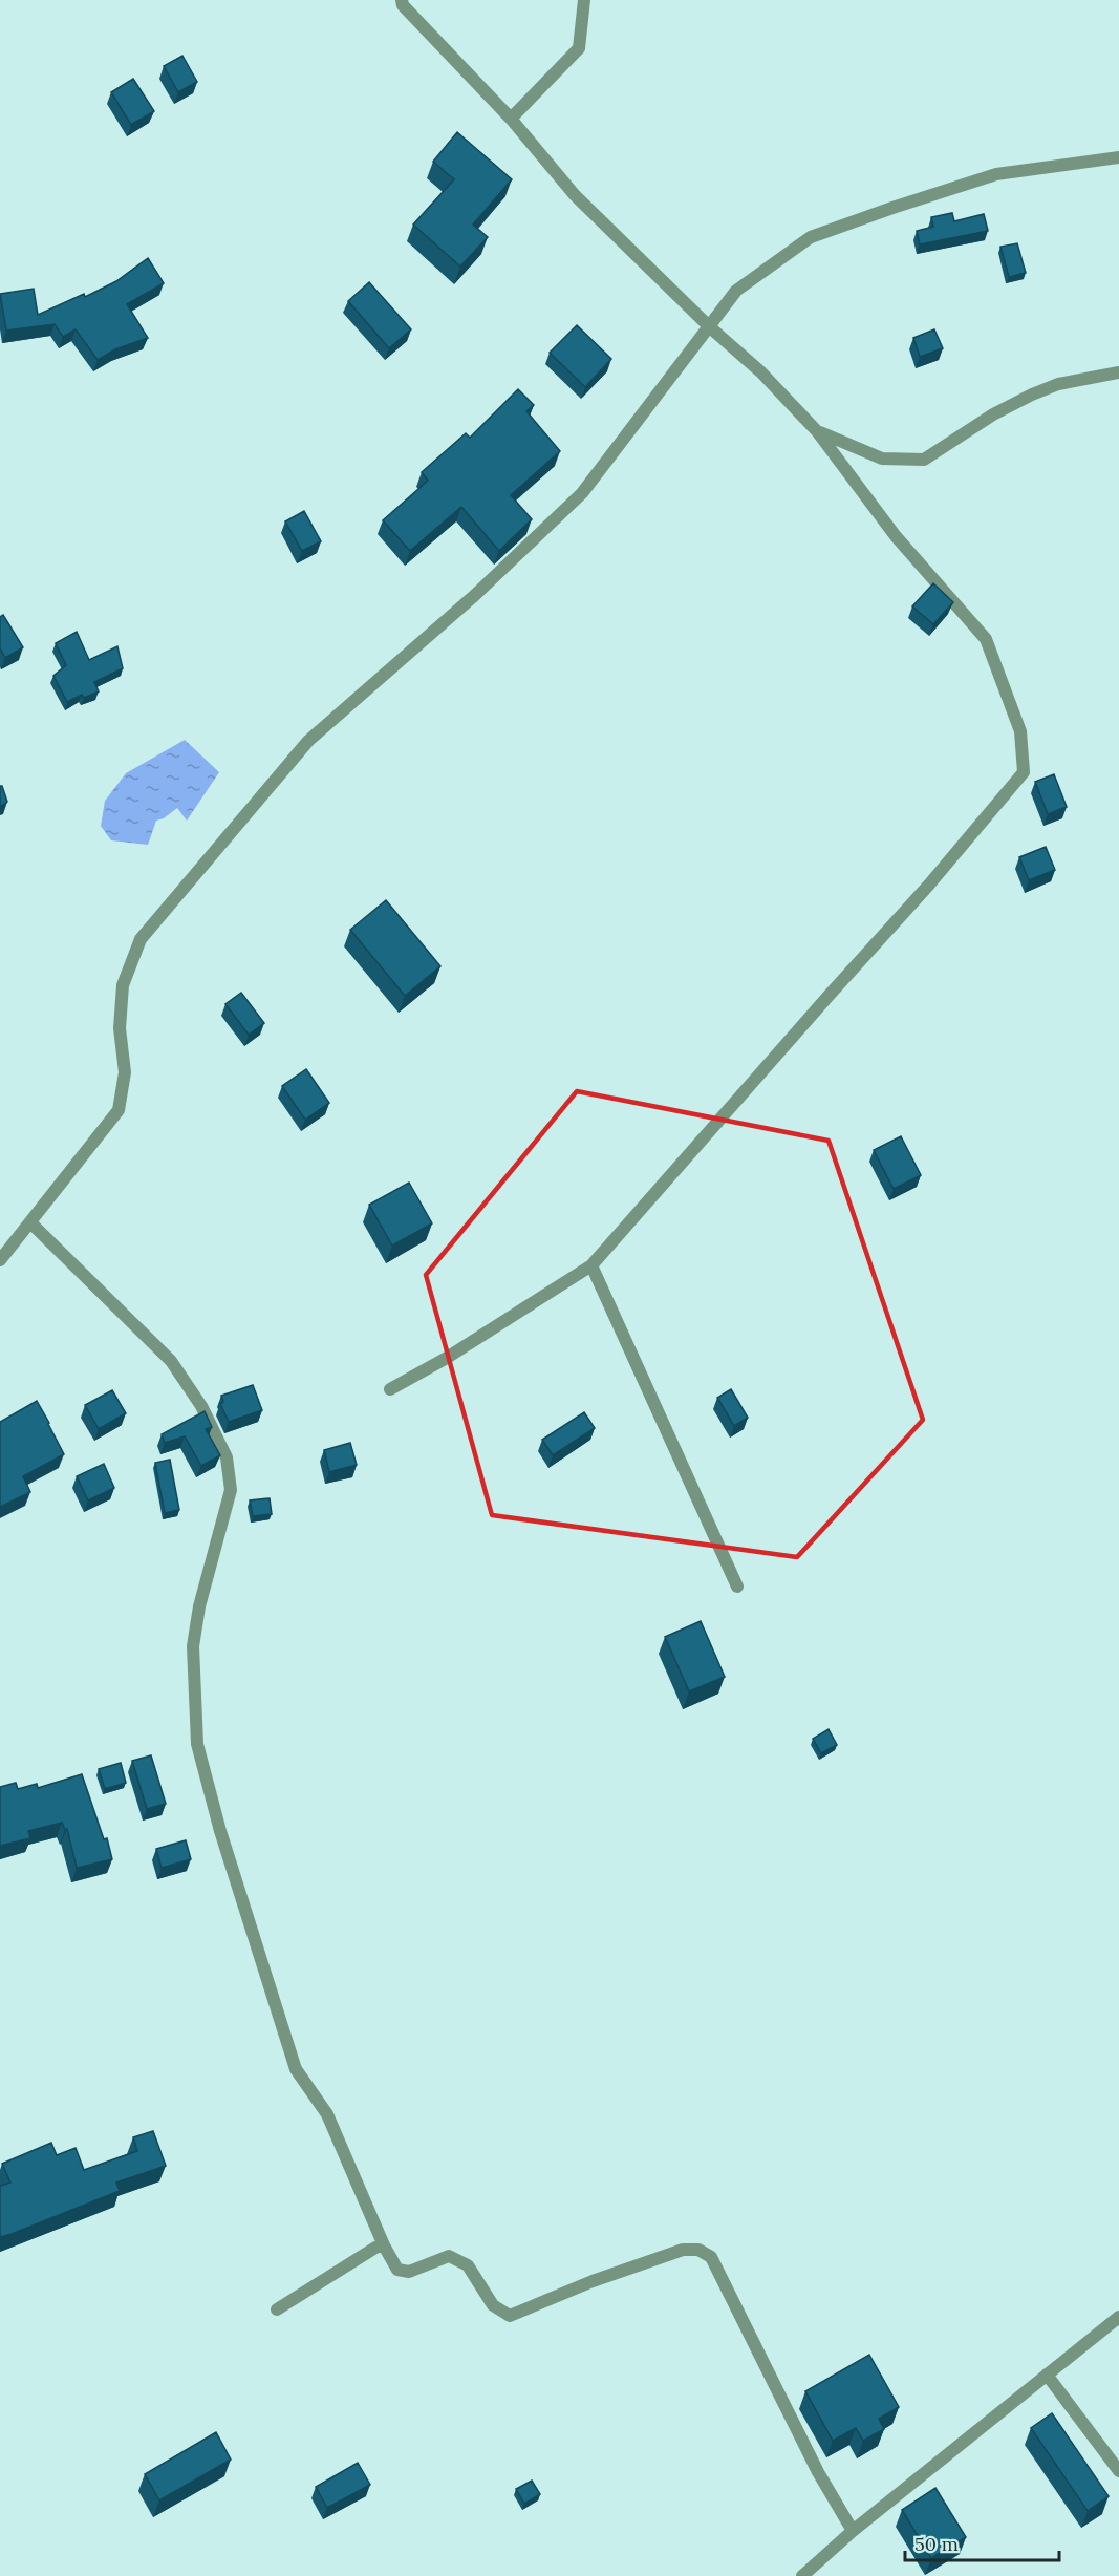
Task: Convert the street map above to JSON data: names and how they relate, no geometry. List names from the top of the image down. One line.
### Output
{"scale_bar":"50 m"}
